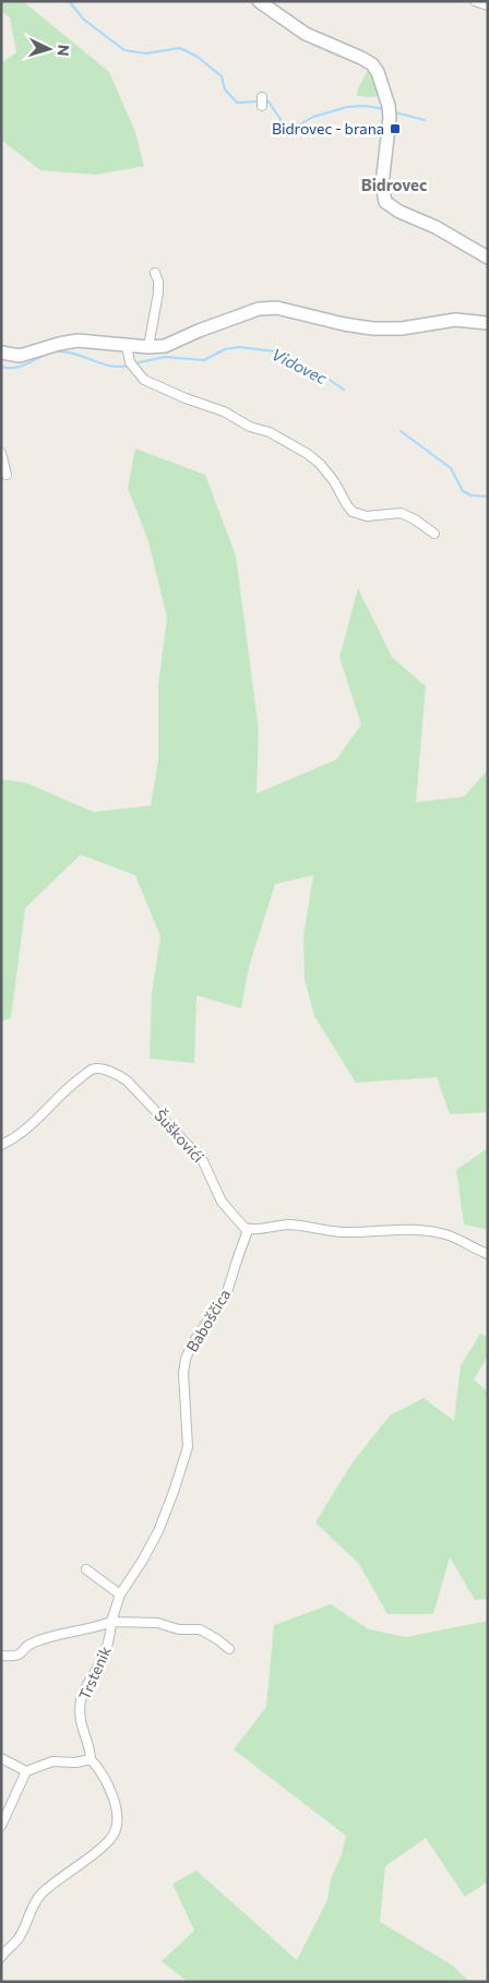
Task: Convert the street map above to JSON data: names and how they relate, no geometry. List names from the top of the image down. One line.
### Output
{"streets":{"street":["Šuškovići","Baboščica","Trstenik"]},"crossings":[["Šuškovići","Baboščica"],["Baboščica","Trstenik"]],"districts":["Bidrovec"],"water":["Vidovec"],"places":{"transit":["Bidrovec - brana"]},"north":"right"}
